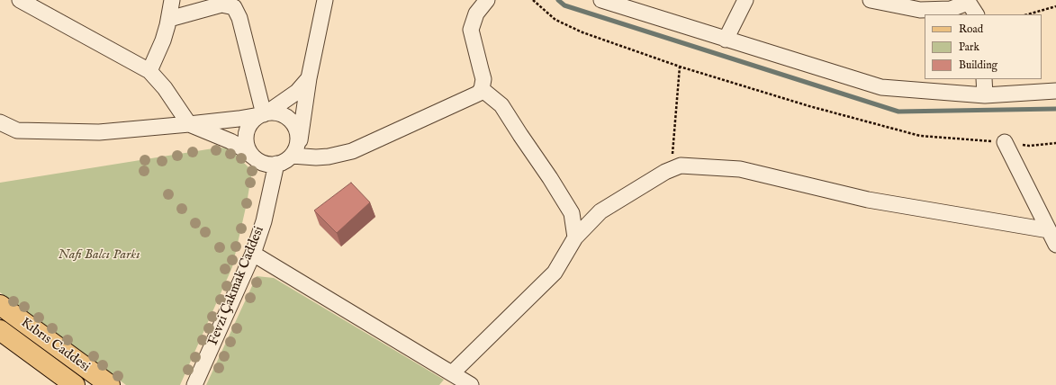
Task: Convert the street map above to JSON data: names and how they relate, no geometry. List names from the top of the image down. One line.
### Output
{"streets":{"main road":["Kıbrıs Caddesi"],"street":["Fevzi Çakmak Caddesi"]},"parks":["Nafi Balcı Parkı"],"legend":["Road","Park","Building"]}
